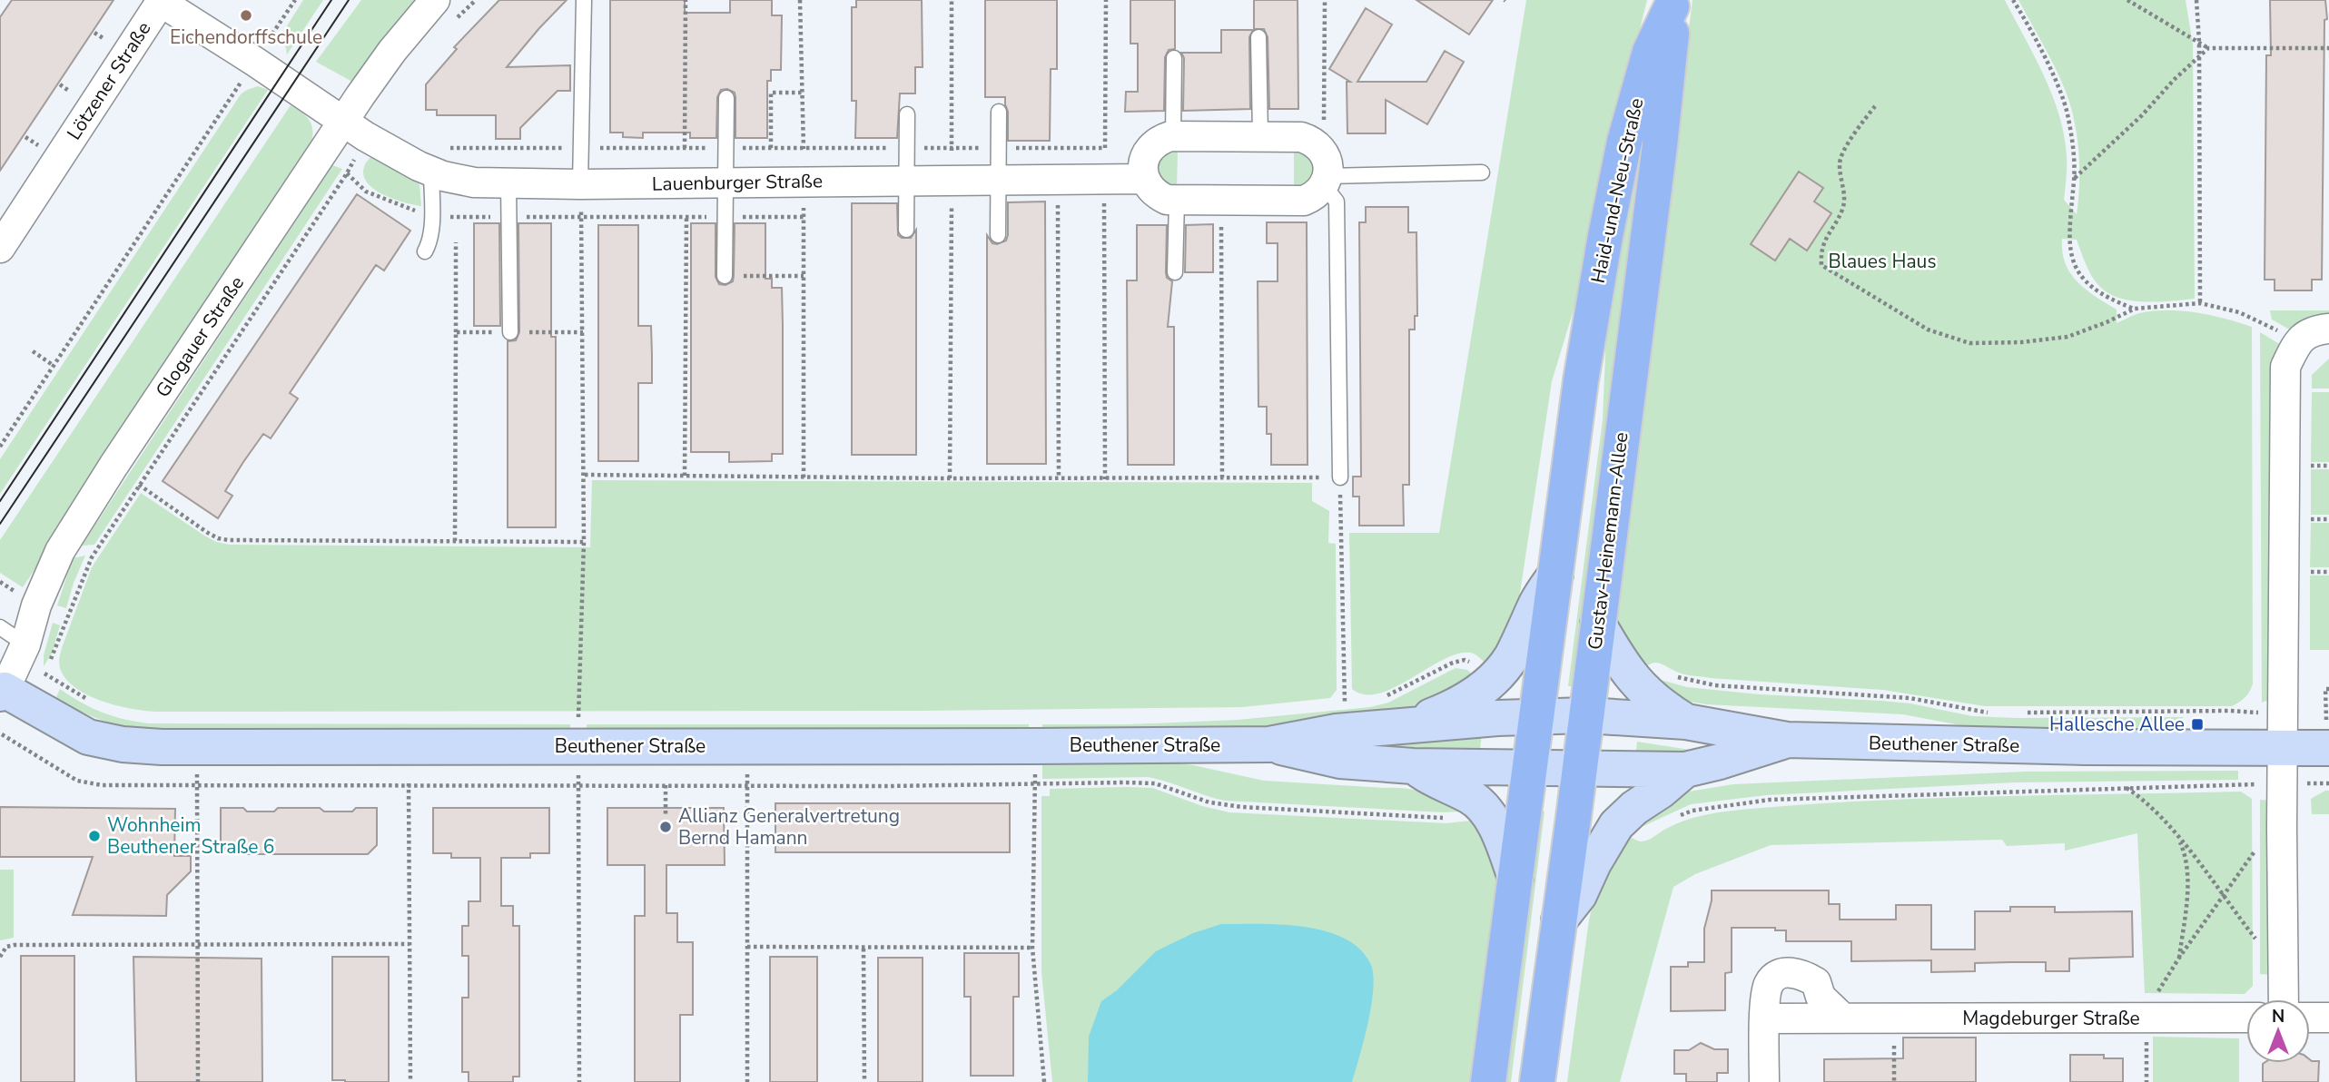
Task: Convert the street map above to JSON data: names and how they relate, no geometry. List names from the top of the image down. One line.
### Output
{"streets":{"main road":["Haid-und-Neu-Straße","Gustav-Heinemann-Allee"],"street":["Lötzener Straße","Lauenburger Straße","Glogauer Straße","Beuthener Straße","Magdeburger Straße"]},"crossings":[["Lötzener Straße","Lauenburger Straße"],["Lötzener Straße","Glogauer Straße"],["Lauenburger Straße","Glogauer Straße"],["Haid-und-Neu-Straße","Gustav-Heinemann-Allee"],["Glogauer Straße","Beuthener Straße"],["Gustav-Heinemann-Allee","Beuthener Straße"]],"parks":["Blaues Haus"],"places":{"other":["Eichendorffschule","Allianz Generalvertretung Bernd Hamann","Wohnheim Beuthener Straße 6"],"transit":["Hallesche Allee"]},"north":"top"}
